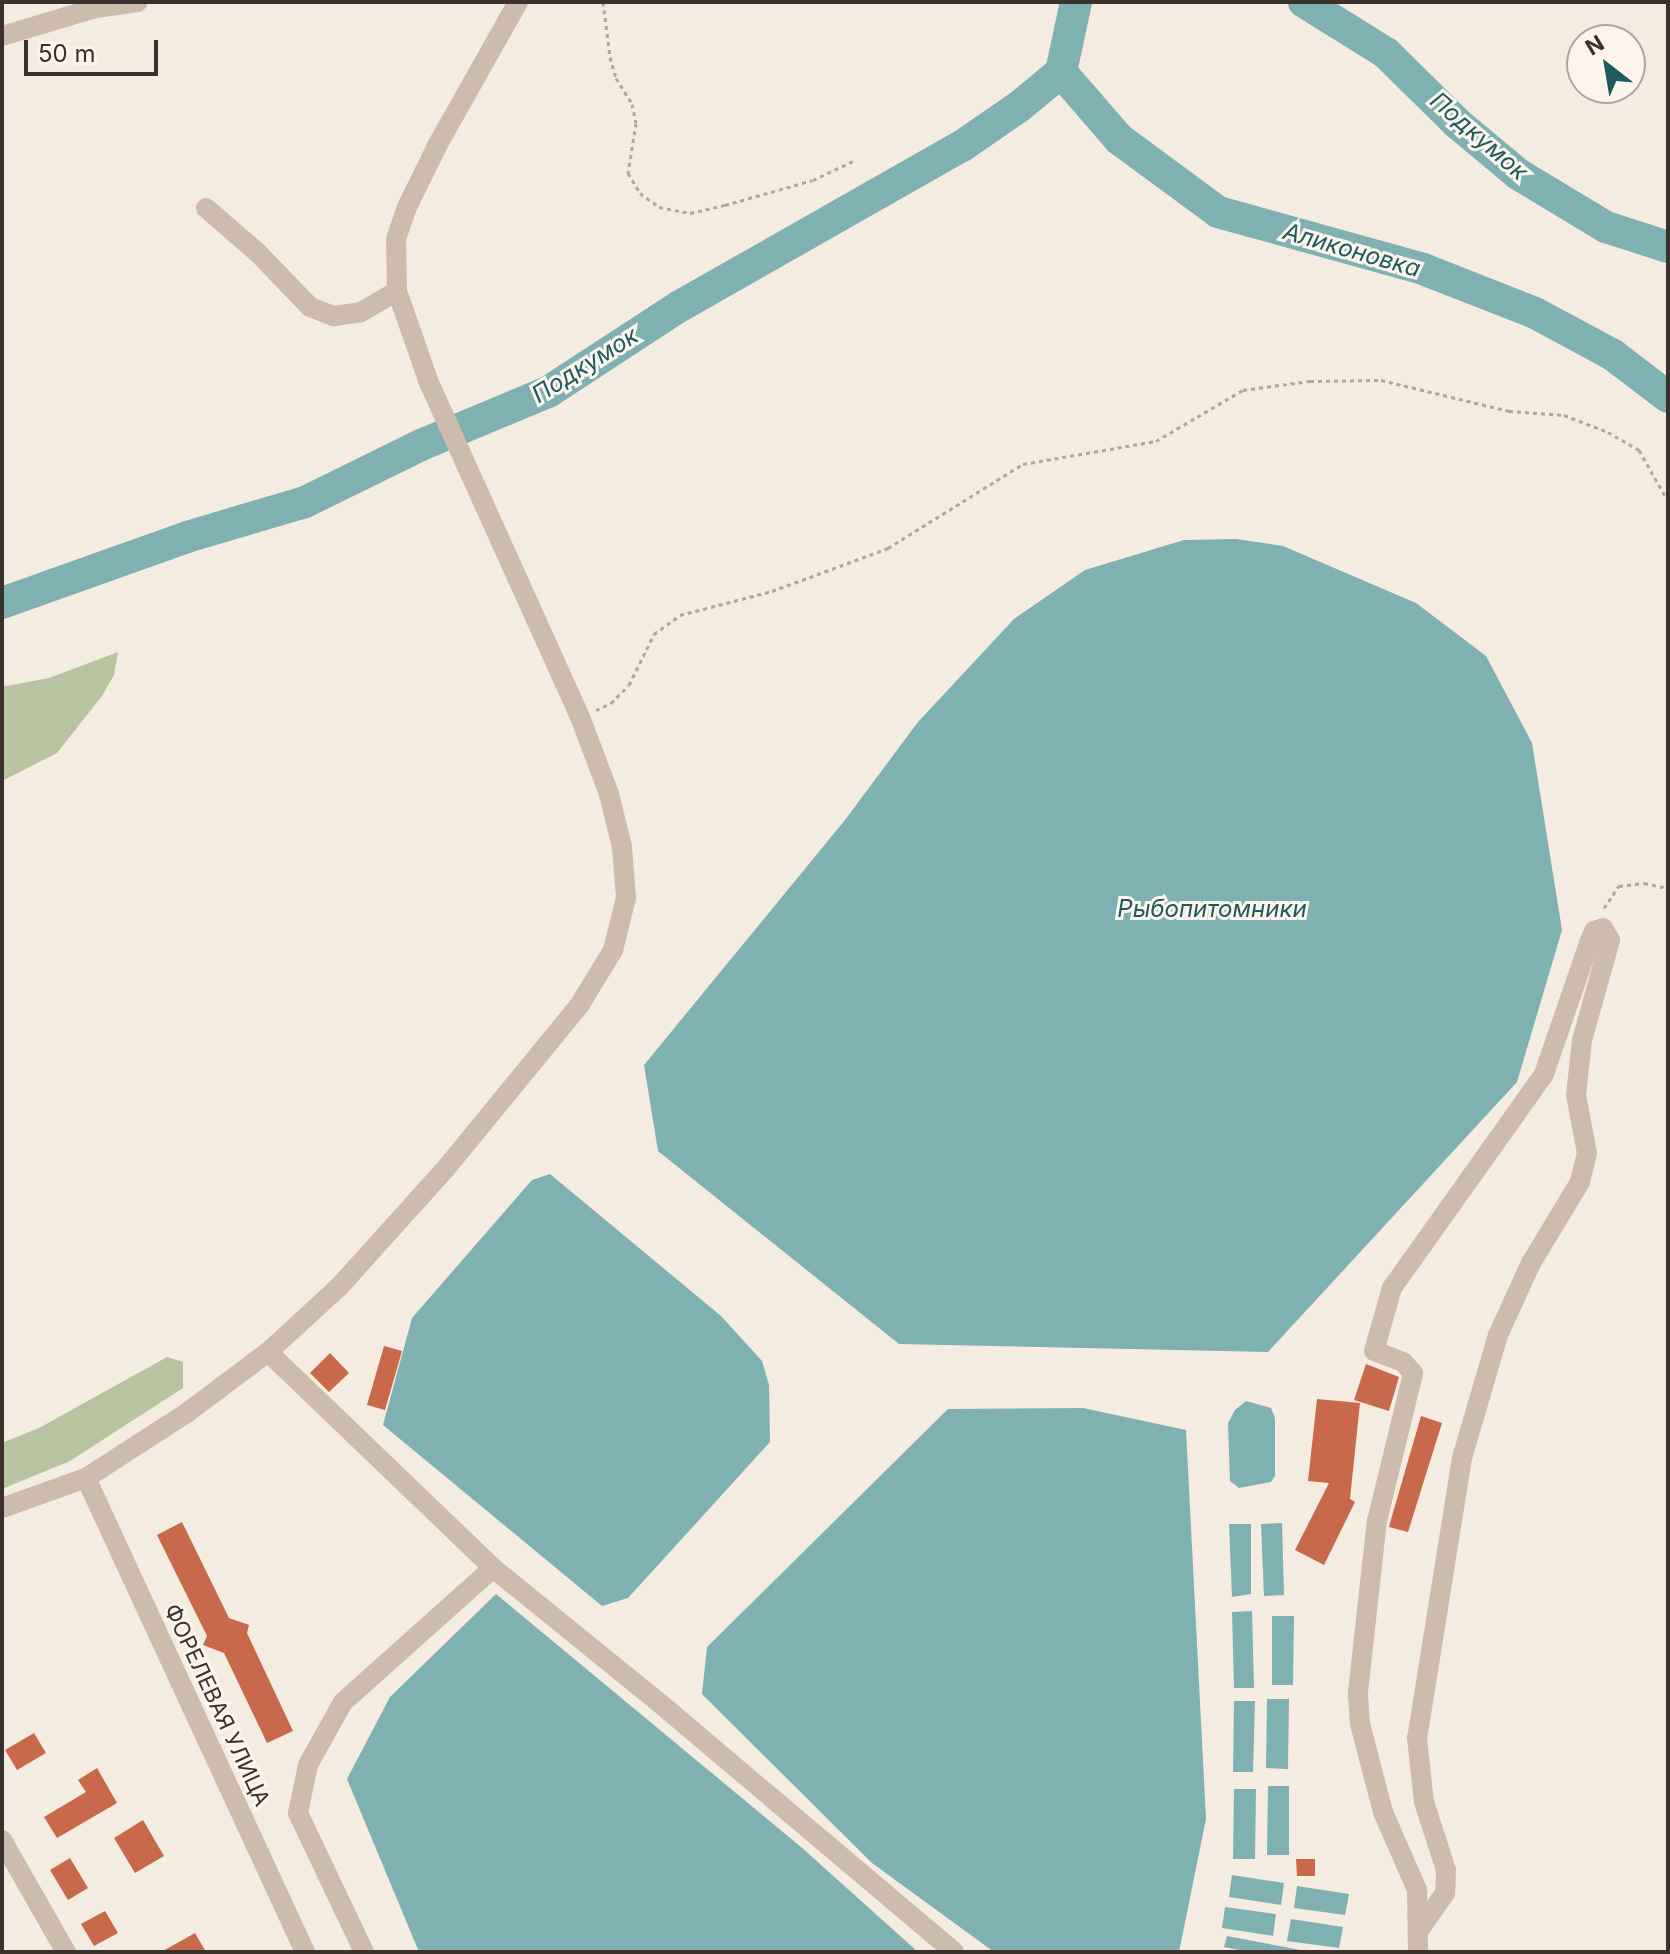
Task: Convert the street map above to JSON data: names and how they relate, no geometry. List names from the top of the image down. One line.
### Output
{"streets":{"street":["ФОРЕЛЕВАЯ УЛИЦА"]},"water":["Подкумок","Аликоновка","Рыбопитомники"],"scale_bar":"50 m","north":"top left"}
